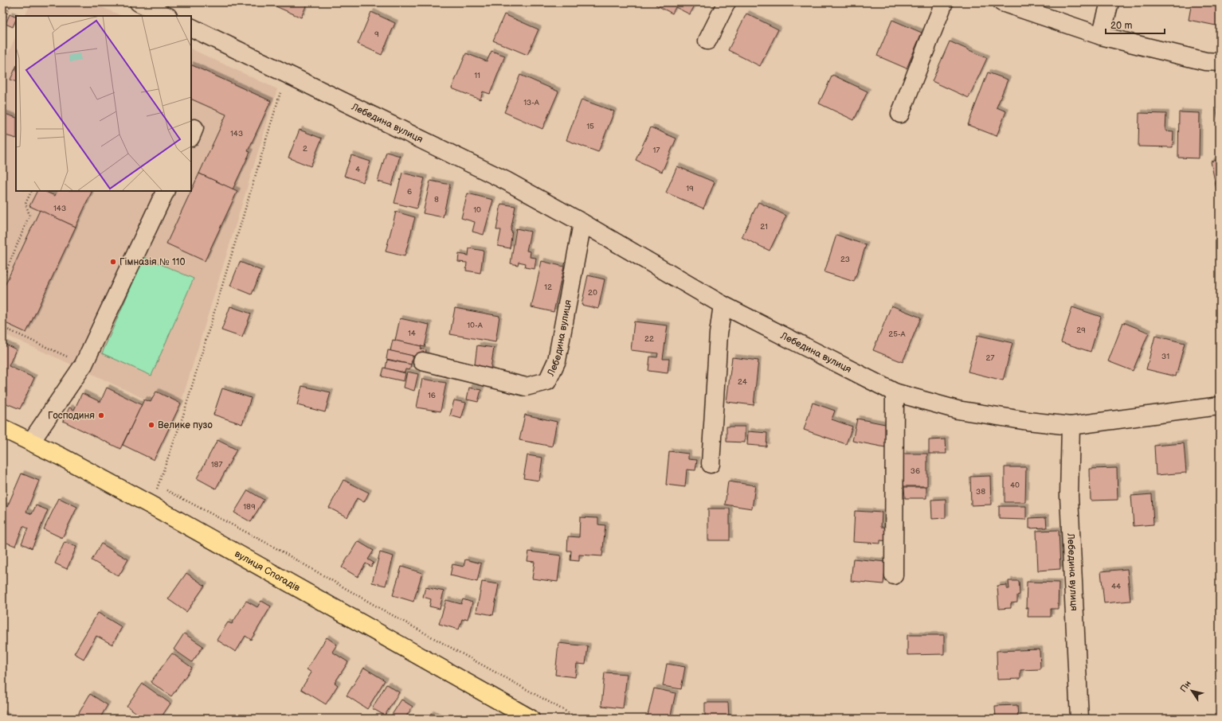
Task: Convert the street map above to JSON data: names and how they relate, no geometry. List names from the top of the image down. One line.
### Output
{"streets":{"main road":["вулиця Спогадів"],"street":["Лебедина вулиця"]},"places":["Гімназія № 110","Господиня","Велике пузо"],"house_numbers":["9","11","13-А","15","143","2","17","4","19","6","8","143","10","21","23","12","20","10-А","29","14","25-А","22","31","27","24","16","187","36","40","38","189","44"],"scale_bar":"20 m","north":"top left"}
